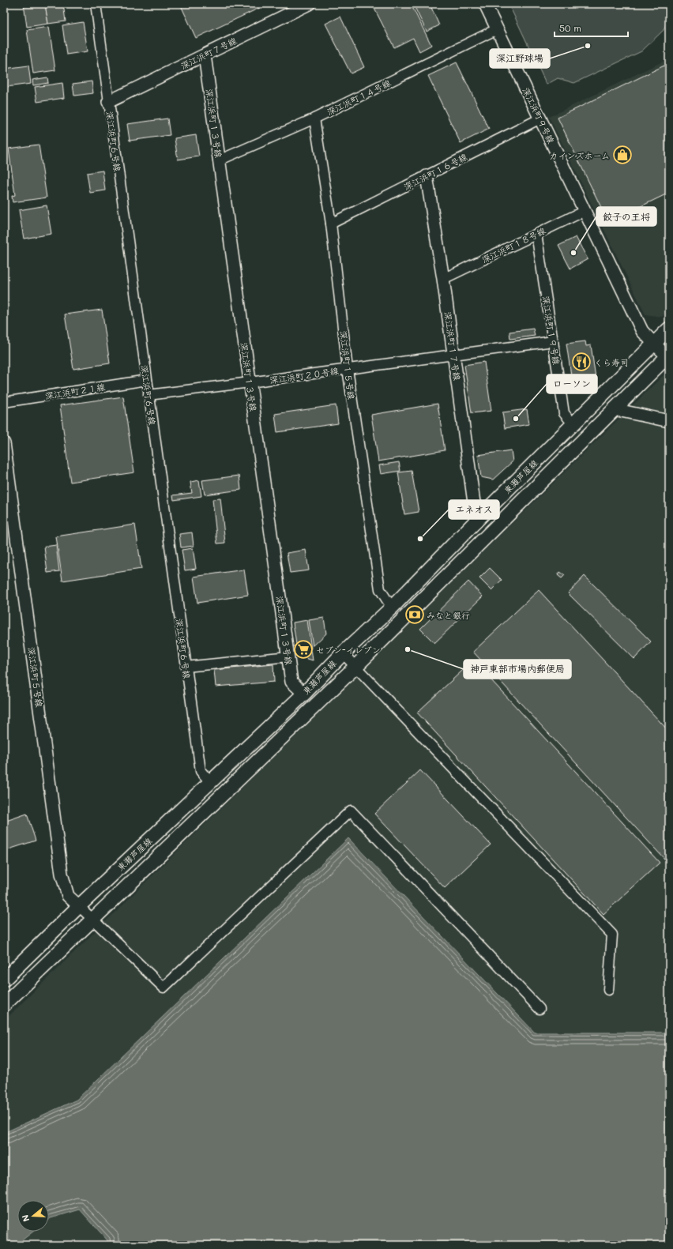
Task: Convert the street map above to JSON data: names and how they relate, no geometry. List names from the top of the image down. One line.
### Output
{"streets":{"main road":["東灘芦屋線"],"street":["深江浜町７号線","深江浜町１４号線","深江浜町９号線","深江浜町１３号線","深江浜町６号線","深江浜町１６号線","深江浜町１８号線","深江浜町１９号線","深江浜町１７号線","深江浜町１５号線","深江浜町２０号線","深江浜町２１線","深江浜町５号線"]},"crossings":[["深江浜町７号線","深江浜町１３号線"],["深江浜町７号線","深江浜町６号線"],["深江浜町１４号線","深江浜町９号線"],["深江浜町１４号線","深江浜町１３号線"],["深江浜町１４号線","深江浜町１５号線"],["深江浜町９号線","深江浜町１６号線"],["深江浜町９号線","深江浜町１８号線"],["深江浜町９号線","東灘芦屋線"],["深江浜町１３号線","深江浜町２０号線"],["深江浜町１３号線","東灘芦屋線"],["深江浜町６号線","深江浜町２０号線"],["深江浜町６号線","深江浜町２１線"],["深江浜町６号線","東灘芦屋線"],["深江浜町１６号線","深江浜町１７号線"],["深江浜町１６号線","深江浜町１５号線"],["深江浜町１８号線","深江浜町１９号線"],["深江浜町１８号線","深江浜町１７号線"],["深江浜町１９号線","深江浜町２０号線"],["深江浜町１９号線","東灘芦屋線"],["深江浜町１７号線","深江浜町２０号線"],["深江浜町１７号線","東灘芦屋線"],["深江浜町１５号線","深江浜町２０号線"],["深江浜町１５号線","東灘芦屋線"],["東灘芦屋線","深江浜町５号線"]],"places":{"other":["深江野球場","餃子の王将","ローソン","エネオス","神戸東部市場内郵便局"],"shop":["カインズホーム"],"restaurant":["くら寿司"],"bank":["みなと銀行"],"supermarket":["セブン-イレブン"]},"scale_bar":"50 m","north":"left"}
